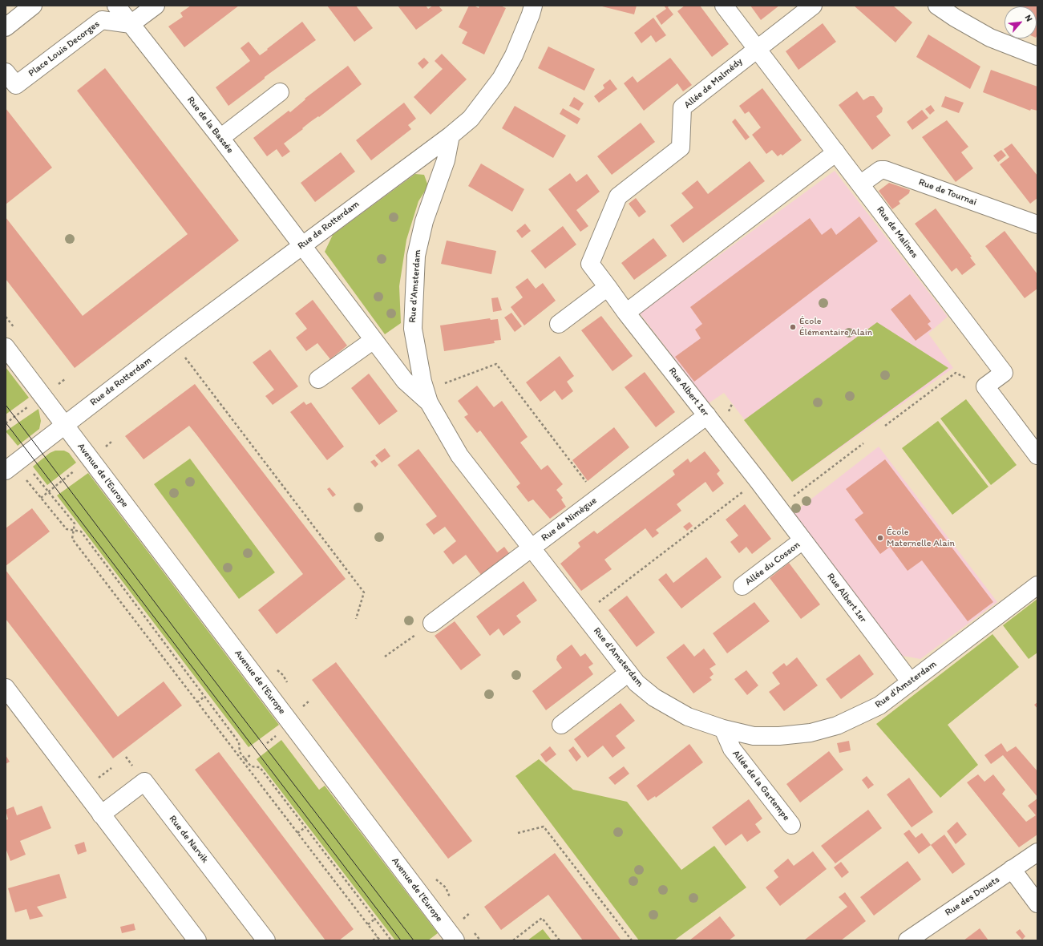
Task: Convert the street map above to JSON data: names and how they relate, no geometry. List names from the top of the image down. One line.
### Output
{"streets":{"street":["Place Louis Decorges","Allée de Malmédy","Rue de la Bassée","Rue de Tournai","Rue de Rotterdam","Rue de Malines","Rue d'Amsterdam","Rue Albert 1er","Avenue de l'Europe","Rue de Nimègue","Allée du Cosson","Allée de la Gartempe","Rue de Narvik","Rue des Douets"]},"crossings":[["Place Louis Decorges","Rue de la Bassée"],["Allée de Malmédy","Rue de Malines"],["Allée de Malmédy","Rue Albert 1er"],["Rue de la Bassée","Rue de Rotterdam"],["Rue de la Bassée","Rue d'Amsterdam"],["Rue de Tournai","Rue de Malines"],["Rue de Rotterdam","Rue d'Amsterdam"],["Rue de Rotterdam","Avenue de l'Europe"],["Rue d'Amsterdam","Rue Albert 1er"],["Rue d'Amsterdam","Rue de Nimègue"],["Rue d'Amsterdam","Allée de la Gartempe"],["Rue Albert 1er","Rue de Nimègue"],["Rue Albert 1er","Allée du Cosson"]],"places":["École Élémentaire Alain","École Maternelle Alain"],"north":"top right"}
